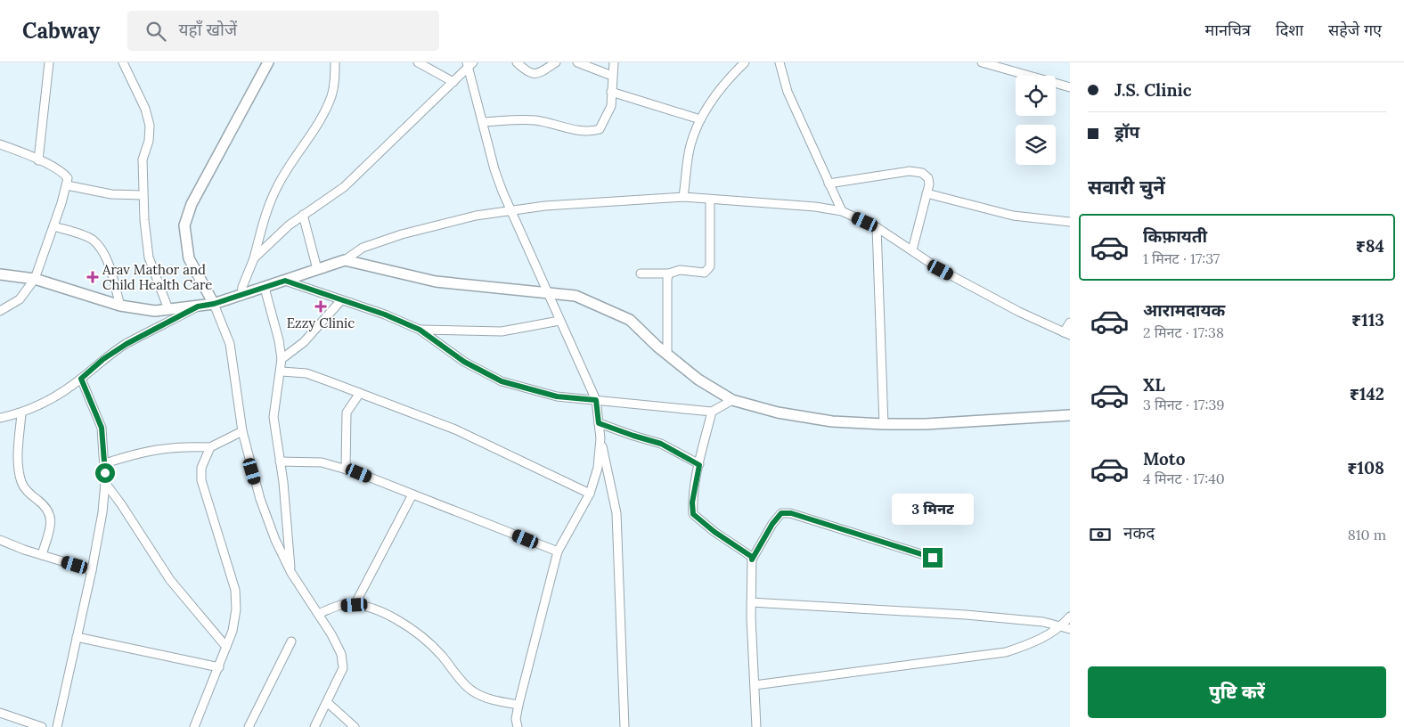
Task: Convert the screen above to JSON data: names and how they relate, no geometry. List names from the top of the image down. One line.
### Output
{"places":{"health":["Arav Mathor and Child Health Care","Ezzy Clinic"]},"page":{"header":"Cabway","search":"यहाँ खोजें","nav":["मानचित्र","दिशा","सहेजे गए"],"banner":["J.S. Clinic","ड्रॉप"],"heading":"सवारी चुनें","list":[{"name":"किफ़ायती","note":"1 मिनट · 17:37","value":"₹84"},{"name":"आरामदायक","note":"2 मिनट · 17:38","value":"₹113"},{"name":"XL","note":"3 मिनट · 17:39","value":"₹142"},{"name":"Moto","note":"4 मिनट · 17:40","value":"₹108"}],"bubble":"3 मिनट","pay":["नकद","810 m"],"buttons":"पुष्टि करें"}}
